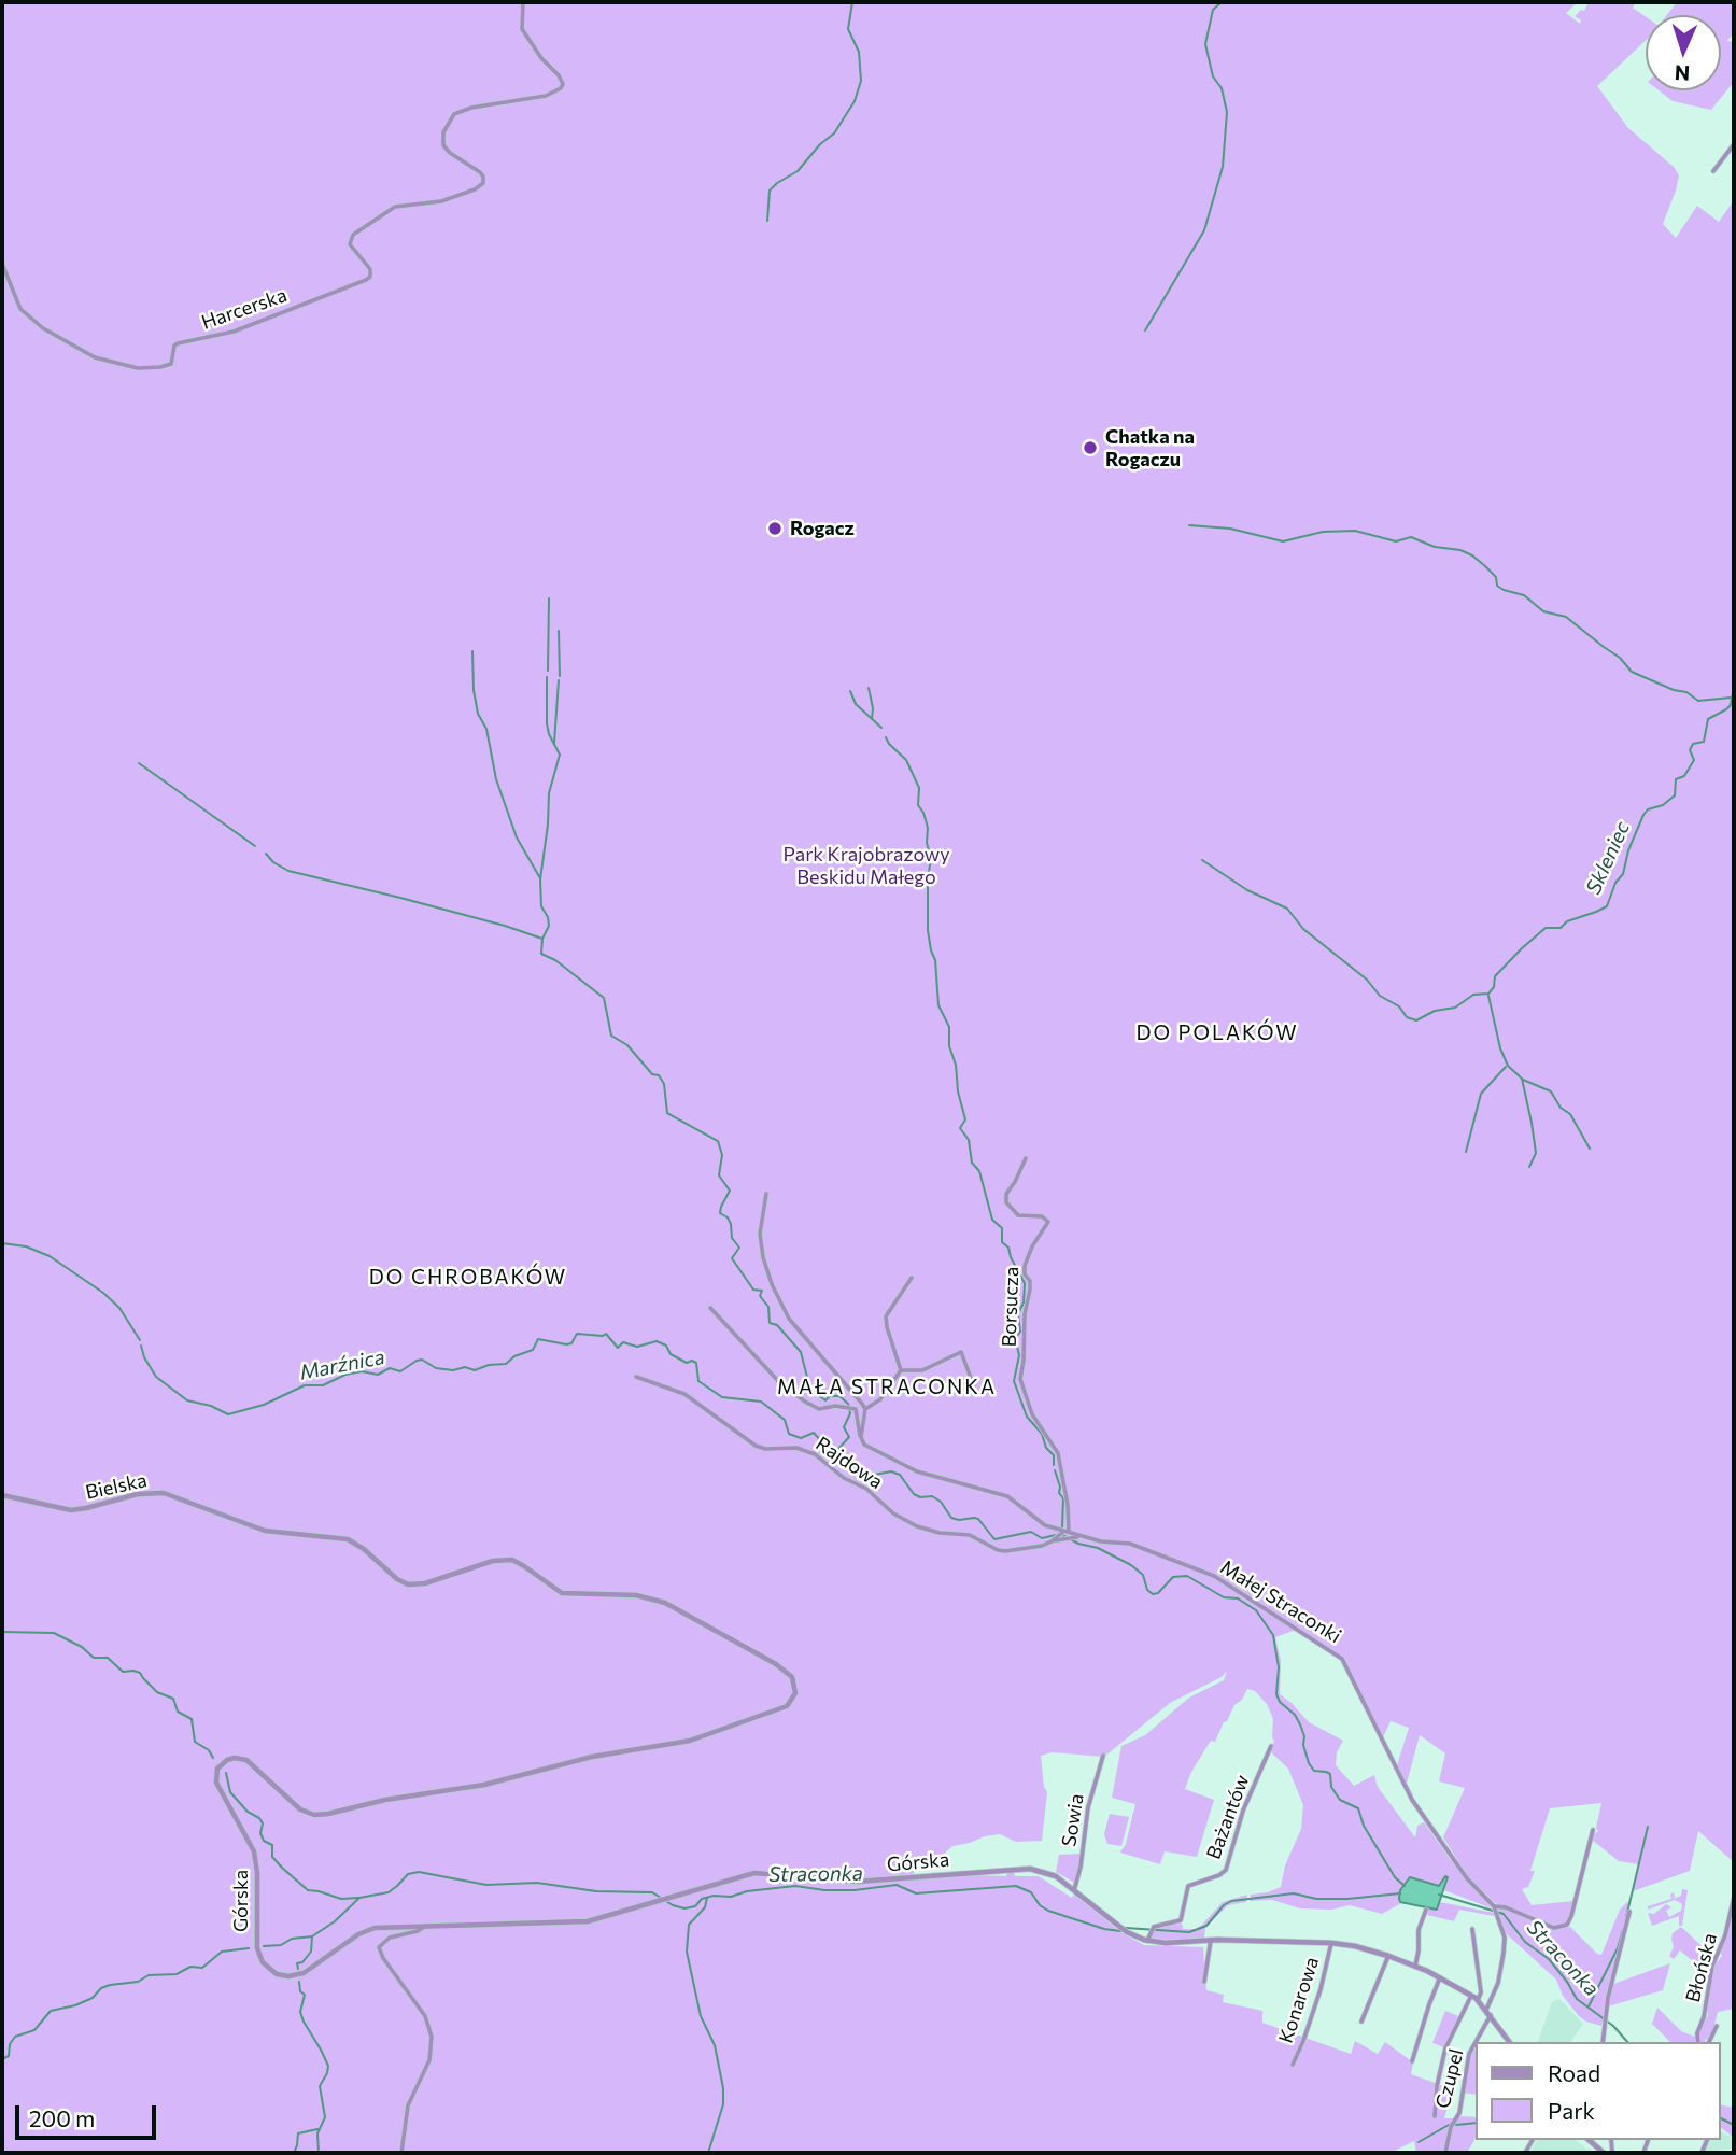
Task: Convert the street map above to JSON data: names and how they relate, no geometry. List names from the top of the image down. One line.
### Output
{"streets":{"street":["Harcerska","Borsucza","Rajdowa","Bielska","Małej Straconki","Bażantów","Sowia","Górska","Błońska","Konarowa","Czupel"]},"crossings":[["Borsucza","Rajdowa"],["Borsucza","Małej Straconki"],["Rajdowa","Małej Straconki"],["Bielska","Górska"],["Małej Straconki","Górska"],["Małej Straconki","Czupel"],["Bażantów","Górska"],["Sowia","Górska"],["Górska","Konarowa"],["Górska","Czupel"]],"districts":["DO POLAKÓW","DO CHROBAKÓW","MAŁA STRACONKA"],"water":["Skleniec","Marźnica","Straconka"],"parks":["Park Krajobrazowy Beskidu Małego"],"places":["Chatka na Rogaczu","Rogacz"],"legend":["Road","Park"],"scale_bar":"200 m","north":"bottom"}
